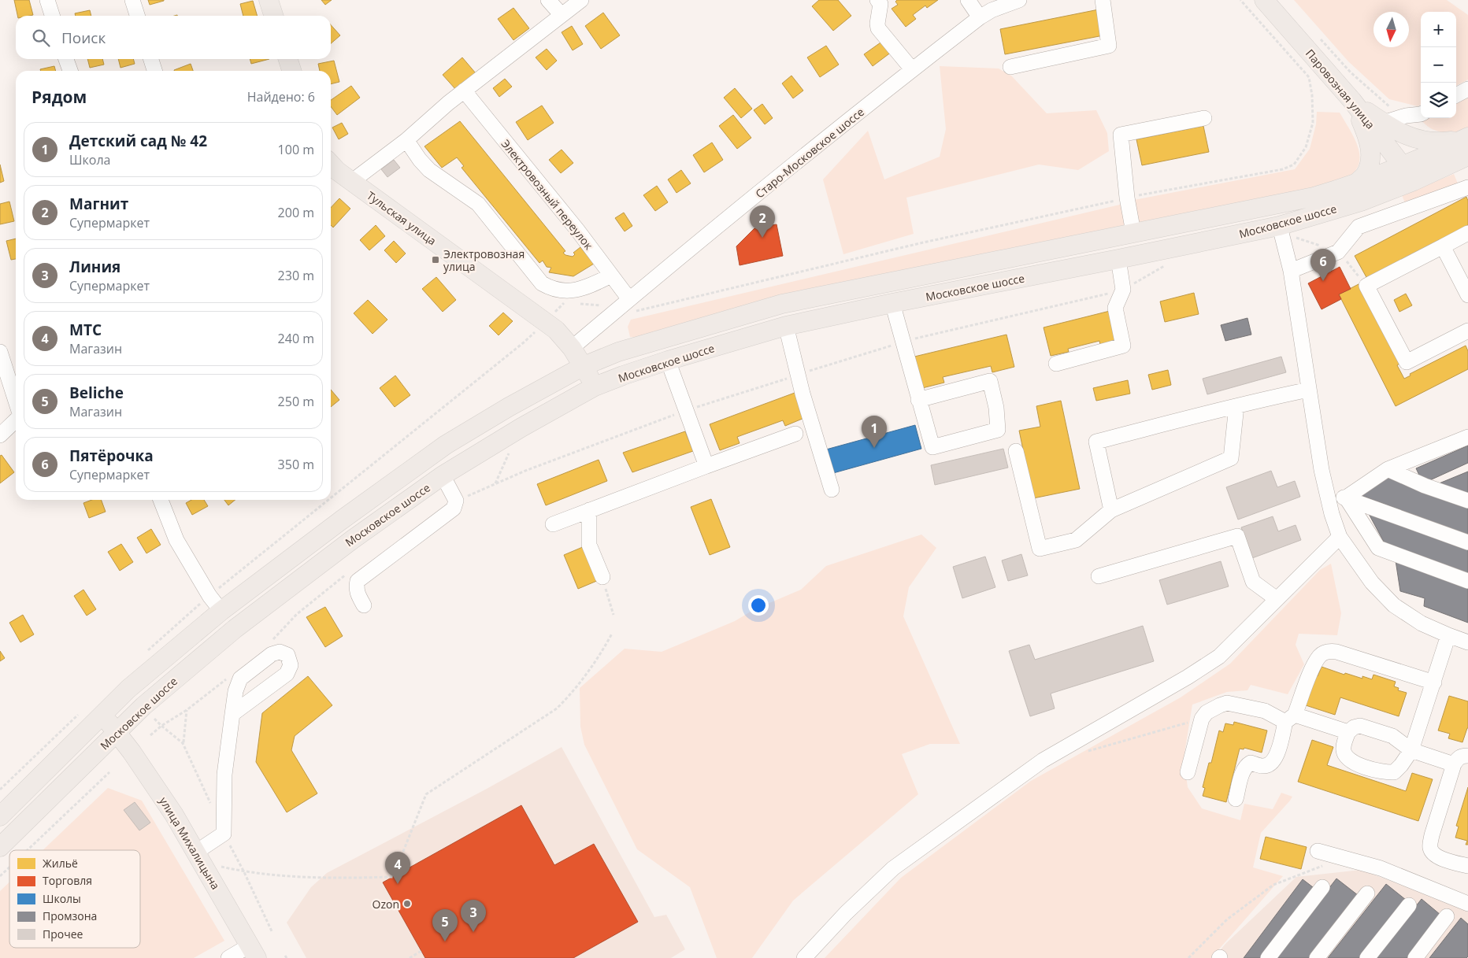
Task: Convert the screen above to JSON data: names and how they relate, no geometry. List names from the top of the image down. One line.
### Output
{"streets":{"main road":["Паровозная улица","Тульская улица","Московское шоссе","улица Михалицына"],"street":["Старо-Московское шоссе","Электровозный переулок"]},"crossings":[["Паровозная улица","Московское шоссе"],["Старо-Московское шоссе","Электровозный переулок"],["Старо-Московское шоссе","Тульская улица"],["Тульская улица","Московское шоссе"],["Московское шоссе","улица Михалицына"]],"places":{"transit":["Электровозная улица"],"other":["Ozon"]},"legend":["Жильё","Торговля","Школы","Промзона","Прочее"],"north":"bottom","page":{"map_buttons":["+","−"],"search":"Поиск","heading":["Рядом","Найдено: 6"],"list":[{"mark":"1","name":"Детский сад № 42","note":"Школа","value":"100 m"},{"mark":"2","name":"Магнит","note":"Супермаркет","value":"200 m"},{"mark":"3","name":"Линия","note":"Супермаркет","value":"230 m"},{"mark":"4","name":"МТС","note":"Магазин","value":"240 m"},{"mark":"5","name":"Beliche","note":"Магазин","value":"250 m"},{"mark":"6","name":"Пятёрочка","note":"Супермаркет","value":"350 m"}],"pins":["2","6","1","4","3","5"]}}
